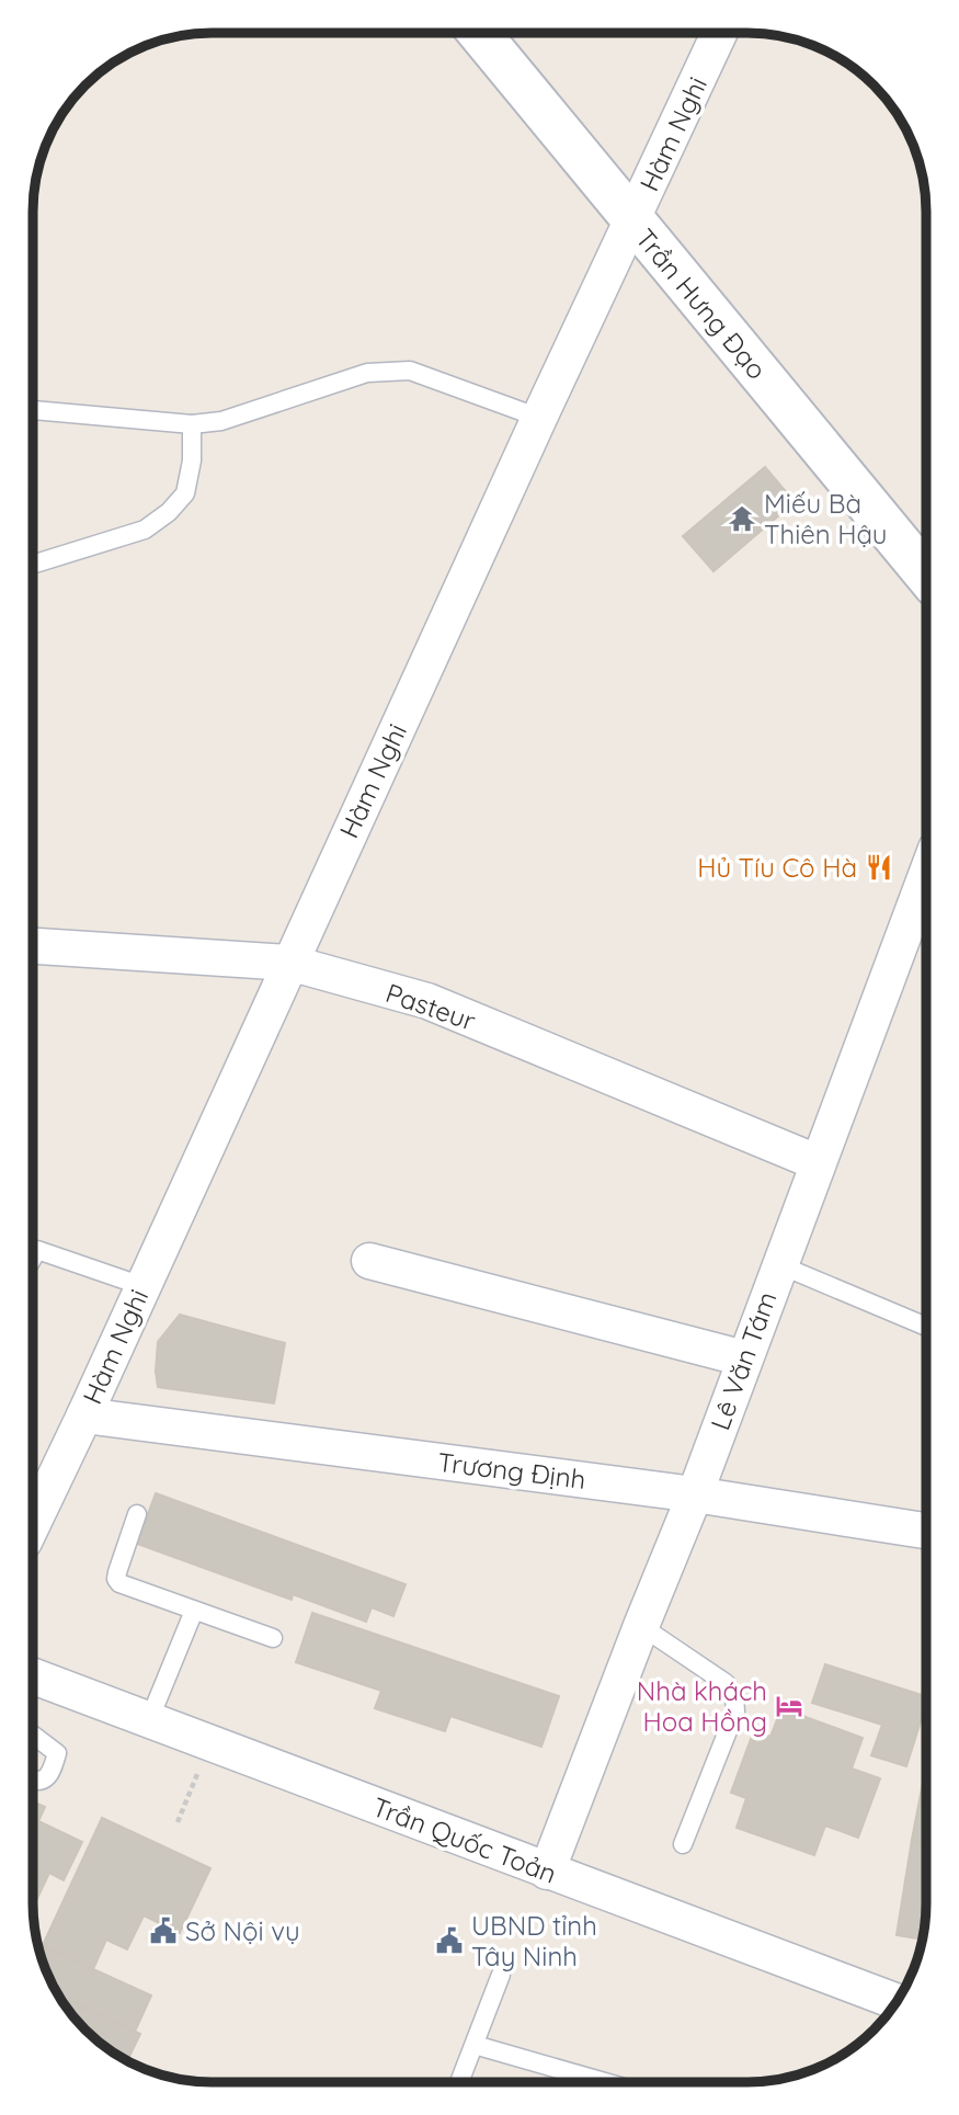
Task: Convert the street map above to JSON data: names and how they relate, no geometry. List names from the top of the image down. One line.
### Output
{"streets":{"street":["Hàm Nghi","Trần Hưng Đạo","Pasteur","Lê Văn Tám","Trương Định","Trần Quốc Toản"]},"crossings":[["Hàm Nghi","Trần Hưng Đạo"],["Hàm Nghi","Pasteur"],["Hàm Nghi","Trương Định"],["Pasteur","Lê Văn Tám"],["Lê Văn Tám","Trương Định"],["Lê Văn Tám","Trần Quốc Toản"]],"places":{"temple":["Miếu Bà Thiên Hậu"],"restaurant":["Hủ Tíu Cô Hà"],"hotel":["Nhà khách Hoa Hồng"],"public building":["Sở Nội vụ","UBND tỉnh Tây Ninh"]}}
